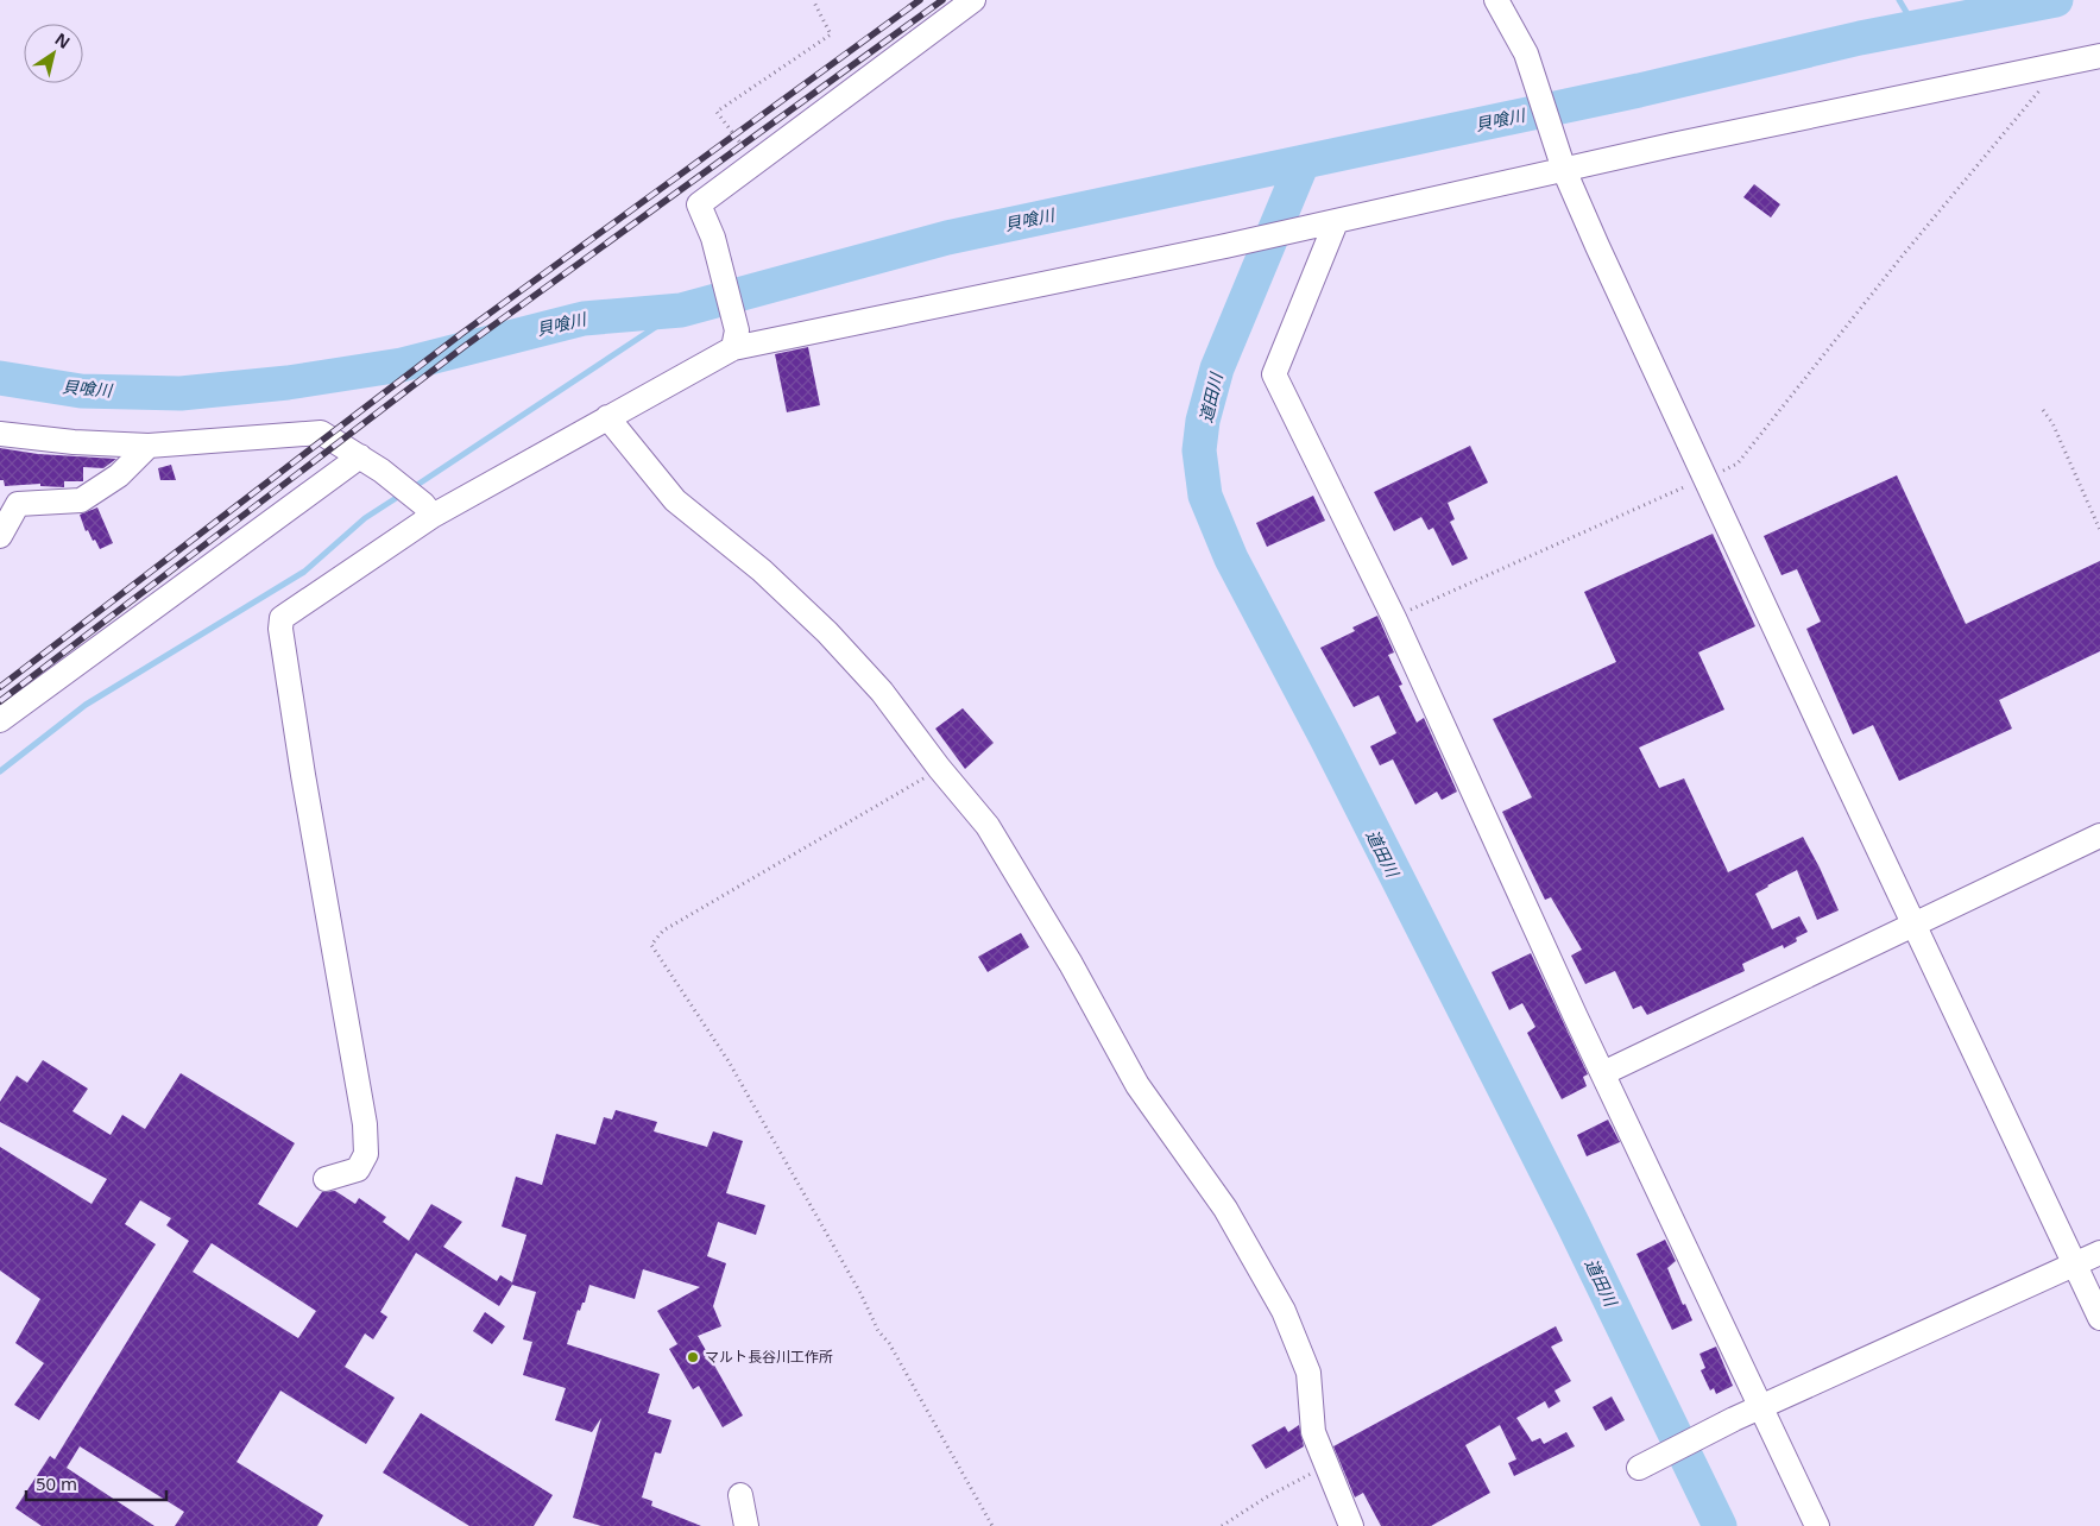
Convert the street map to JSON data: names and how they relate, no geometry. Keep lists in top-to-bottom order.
{
  "water": ["貝喰川", "道田川"],
  "places": ["マルト長谷川工作所"],
  "scale_bar": "50 m",
  "north": "top right"
}
